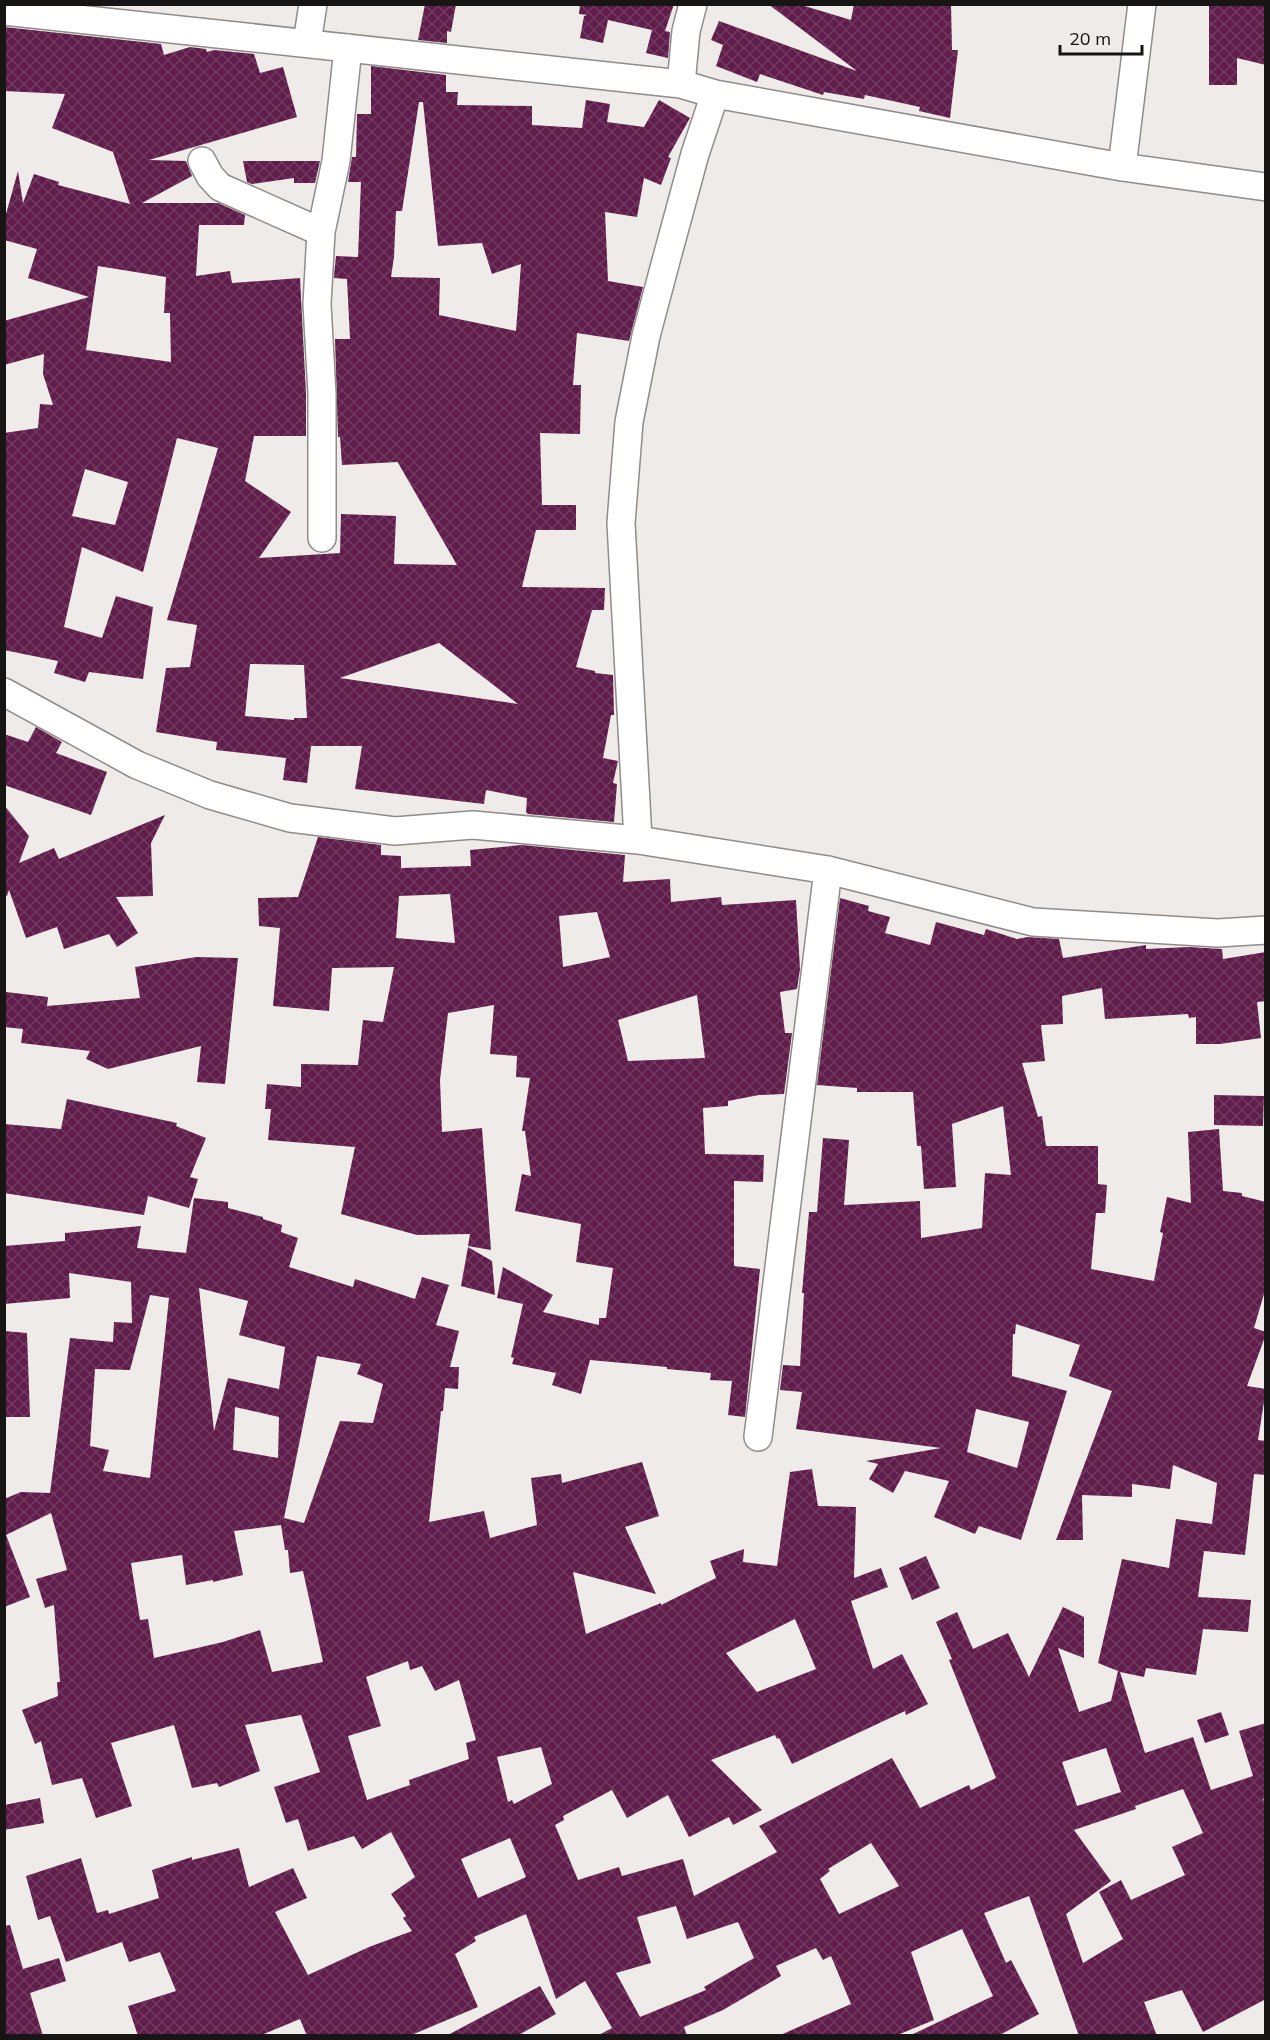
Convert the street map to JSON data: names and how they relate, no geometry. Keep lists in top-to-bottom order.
{
  "scale_bar": "20 m"
}
